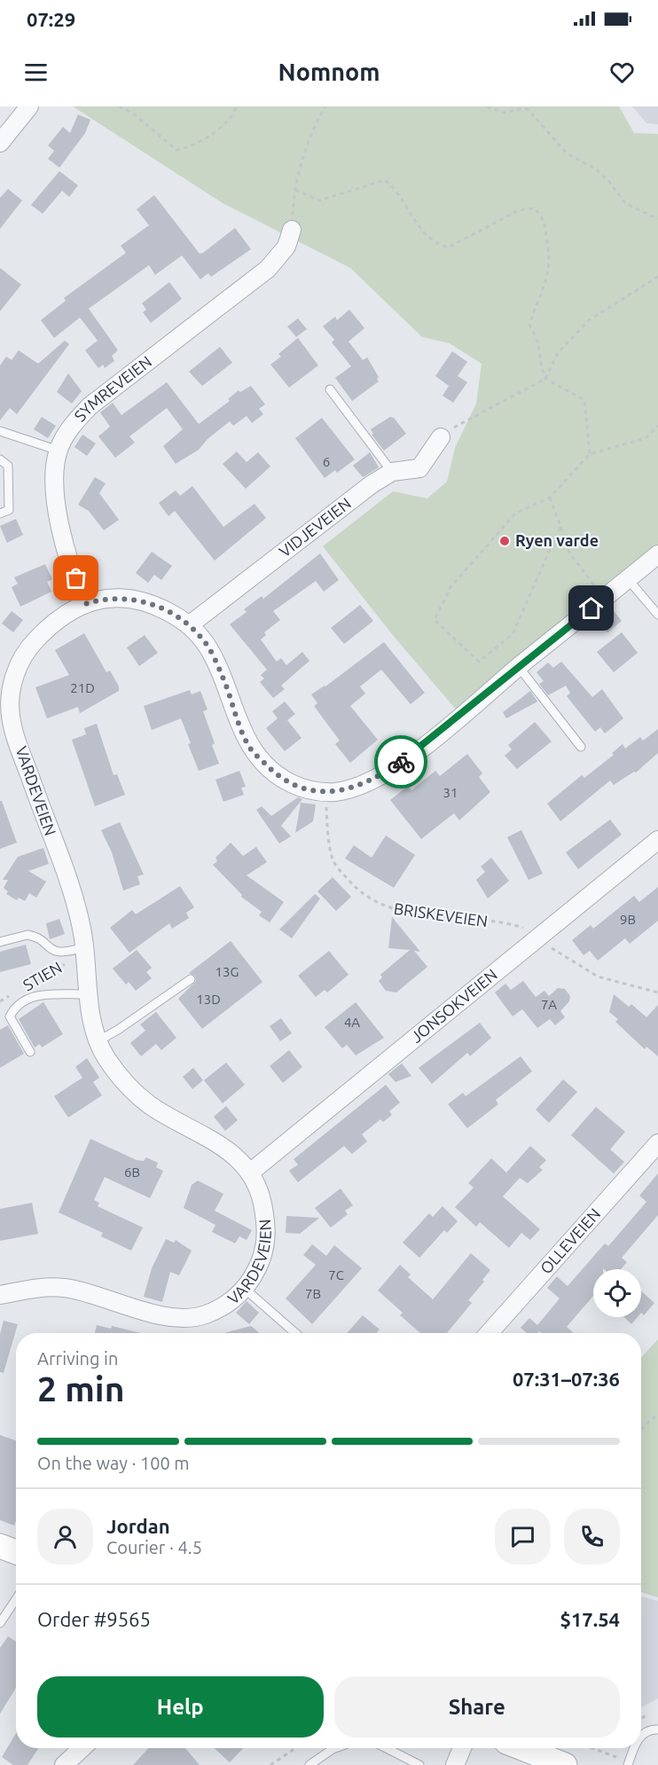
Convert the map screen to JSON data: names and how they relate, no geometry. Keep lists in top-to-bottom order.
{
  "streets": {
    "street": [
      "SYMREVEIEN",
      "VIDJEVEIEN",
      "VARDEVEIEN",
      "JONSOKVEIEN",
      "OLLEVEIEN"
    ],
    "path": ["BRISKEVEIEN", "STIEN"]
  },
  "crossings": [
    ["SYMREVEIEN", "VARDEVEIEN"],
    ["VIDJEVEIEN", "VARDEVEIEN"],
    ["VARDEVEIEN", "BRISKEVEIEN"],
    ["VARDEVEIEN", "STIEN"],
    ["VARDEVEIEN", "JONSOKVEIEN"],
    ["BRISKEVEIEN", "JONSOKVEIEN"]
  ],
  "places": ["Ryen varde"],
  "house_numbers": [
    "6",
    "21D",
    "31",
    "9B",
    "13G",
    "13D",
    "7A",
    "4A",
    "6B",
    "7C",
    "7B"
  ],
  "page": {
    "status": "07:29",
    "header": "Nomnom",
    "heading": ["2 min", "Arriving in", "07:31–07:36"],
    "panel": [
      "Jordan",
      "Courier · 4.5",
      "Order #9565",
      "$17.54"
    ],
    "bar": "On the way · 100 m",
    "buttons": ["Help", "Share"]
  }
}
